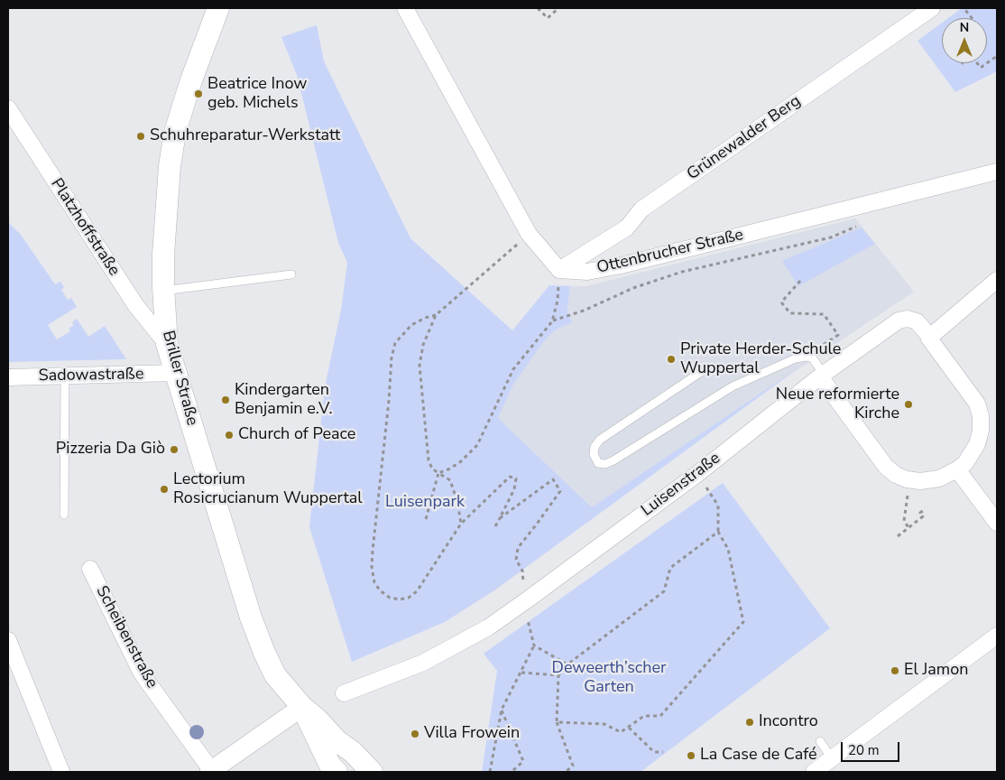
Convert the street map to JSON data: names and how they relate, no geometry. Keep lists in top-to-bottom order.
{
  "streets": {
    "main road": ["Briller Straße"],
    "street": [
      "Grünewalder Berg",
      "Platzhoffstraße",
      "Ottenbrucher Straße",
      "Sadowastraße",
      "Luisenstraße",
      "Scheibenstraße"
    ]
  },
  "crossings": [
    ["Grünewalder Berg", "Ottenbrucher Straße"],
    ["Platzhoffstraße", "Briller Straße"],
    ["Sadowastraße", "Briller Straße"]
  ],
  "parks": ["Luisenpark", "Deweerth’scher Garten"],
  "places": [
    "Beatrice Inow geb. Michels",
    "Schuhreparatur-Werkstatt",
    "Private Herder-Schule Wuppertal",
    "Kindergarten Benjamin e.V.",
    "Neue reformierte Kirche",
    "Church of Peace",
    "Pizzeria Da Giò",
    "Lectorium Rosicrucianum Wuppertal",
    "El Jamon",
    "Incontro",
    "Villa Frowein",
    "La Case de Café"
  ],
  "scale_bar": "20 m",
  "north": "top"
}
